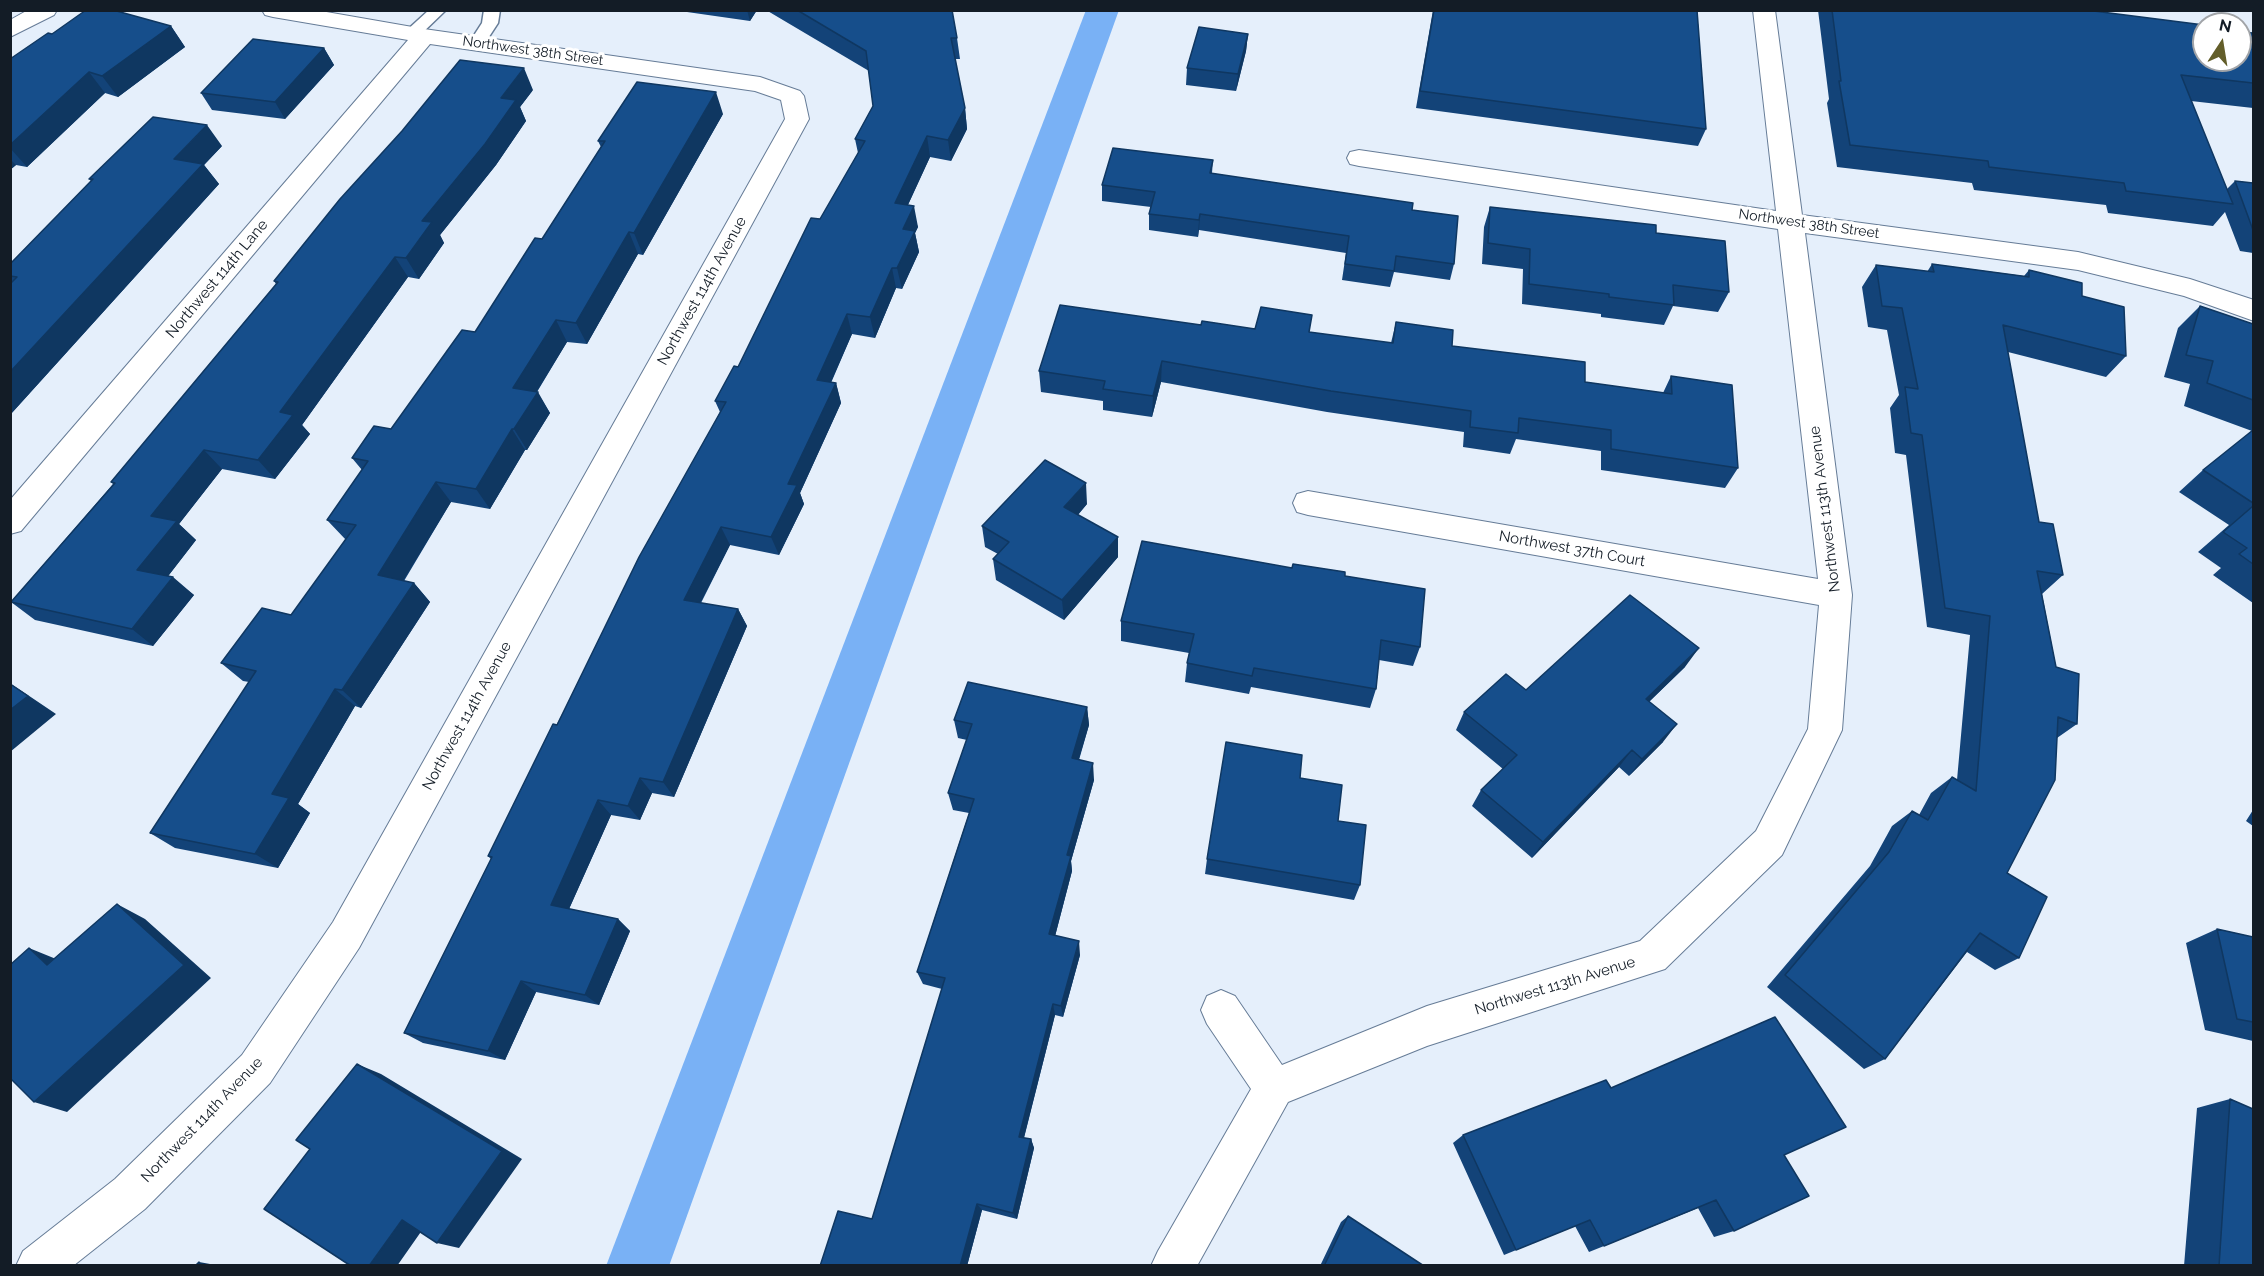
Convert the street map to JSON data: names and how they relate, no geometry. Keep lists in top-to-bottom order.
{
  "streets": {
    "street": [
      "Northwest 38th Street",
      "Northwest 114th Lane",
      "Northwest 114th Avenue",
      "Northwest 113th Avenue",
      "Northwest 37th Court"
    ]
  },
  "crossings": [
    ["Northwest 38th Street", "Northwest 114th Lane"],
    ["Northwest 38th Street", "Northwest 114th Avenue"],
    ["Northwest 38th Street", "Northwest 113th Avenue"],
    ["Northwest 113th Avenue", "Northwest 37th Court"]
  ],
  "north": "top"
}
